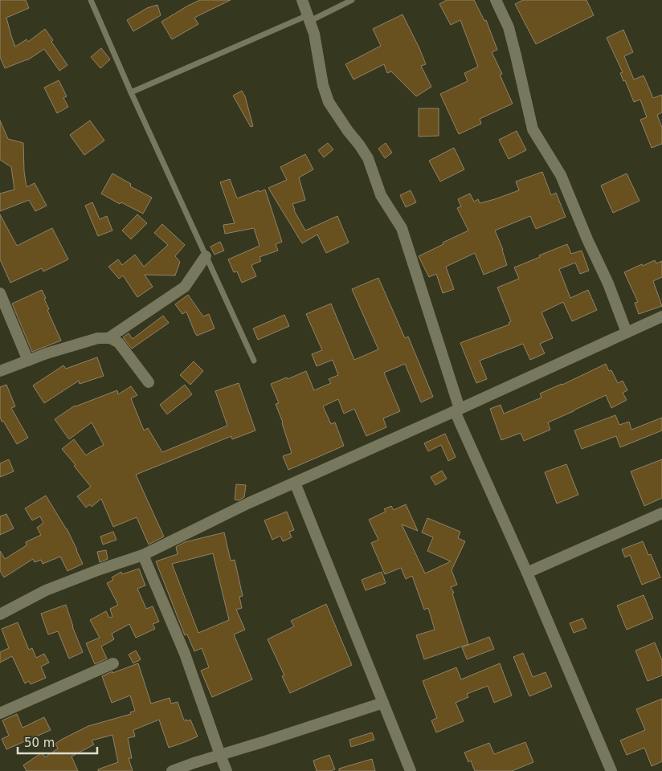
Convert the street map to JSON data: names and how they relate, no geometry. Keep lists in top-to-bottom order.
{
  "scale_bar": "50 m"
}
